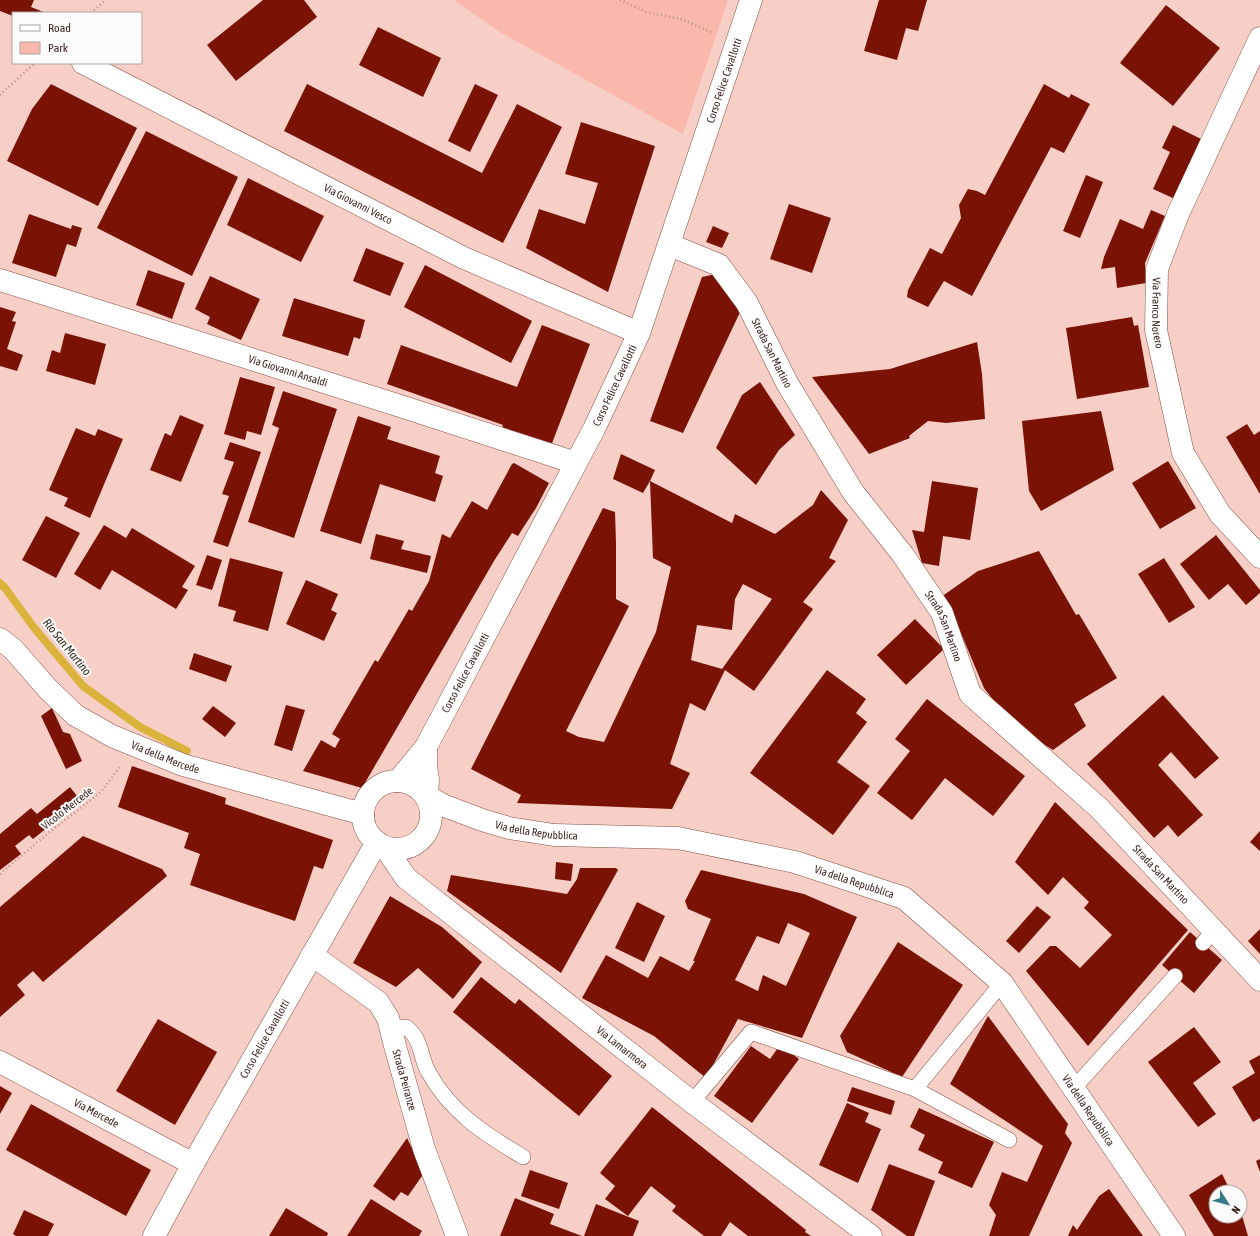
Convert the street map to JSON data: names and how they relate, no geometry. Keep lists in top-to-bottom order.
{
  "streets": {
    "street": [
      "Corso Felice Cavallotti",
      "Via Giovanni Vesco",
      "Via Franco Norero",
      "Strada San Martino",
      "Via Giovanni Ansaldi",
      "Via della Mercede",
      "Via della Repubblica",
      "Via Lamarmora",
      "Strada Peiranze",
      "Via Mercede"
    ],
    "path": ["Vicolo Mercede"]
  },
  "crossings": [
    ["Corso Felice Cavallotti", "Via Giovanni Vesco"],
    ["Corso Felice Cavallotti", "Strada San Martino"],
    ["Corso Felice Cavallotti", "Via Giovanni Ansaldi"],
    ["Corso Felice Cavallotti", "Via della Mercede"],
    ["Corso Felice Cavallotti", "Via della Repubblica"],
    ["Corso Felice Cavallotti", "Via Lamarmora"],
    ["Corso Felice Cavallotti", "Strada Peiranze"],
    ["Corso Felice Cavallotti", "Via Mercede"],
    ["Via della Mercede", "Vicolo Mercede"],
    ["Via della Mercede", "Via della Repubblica"],
    ["Via della Mercede", "Via Lamarmora"],
    ["Via della Repubblica", "Via Lamarmora"]
  ],
  "water": ["Rio San Martino"],
  "legend": ["Road", "Park"],
  "north": "bottom right"
}
